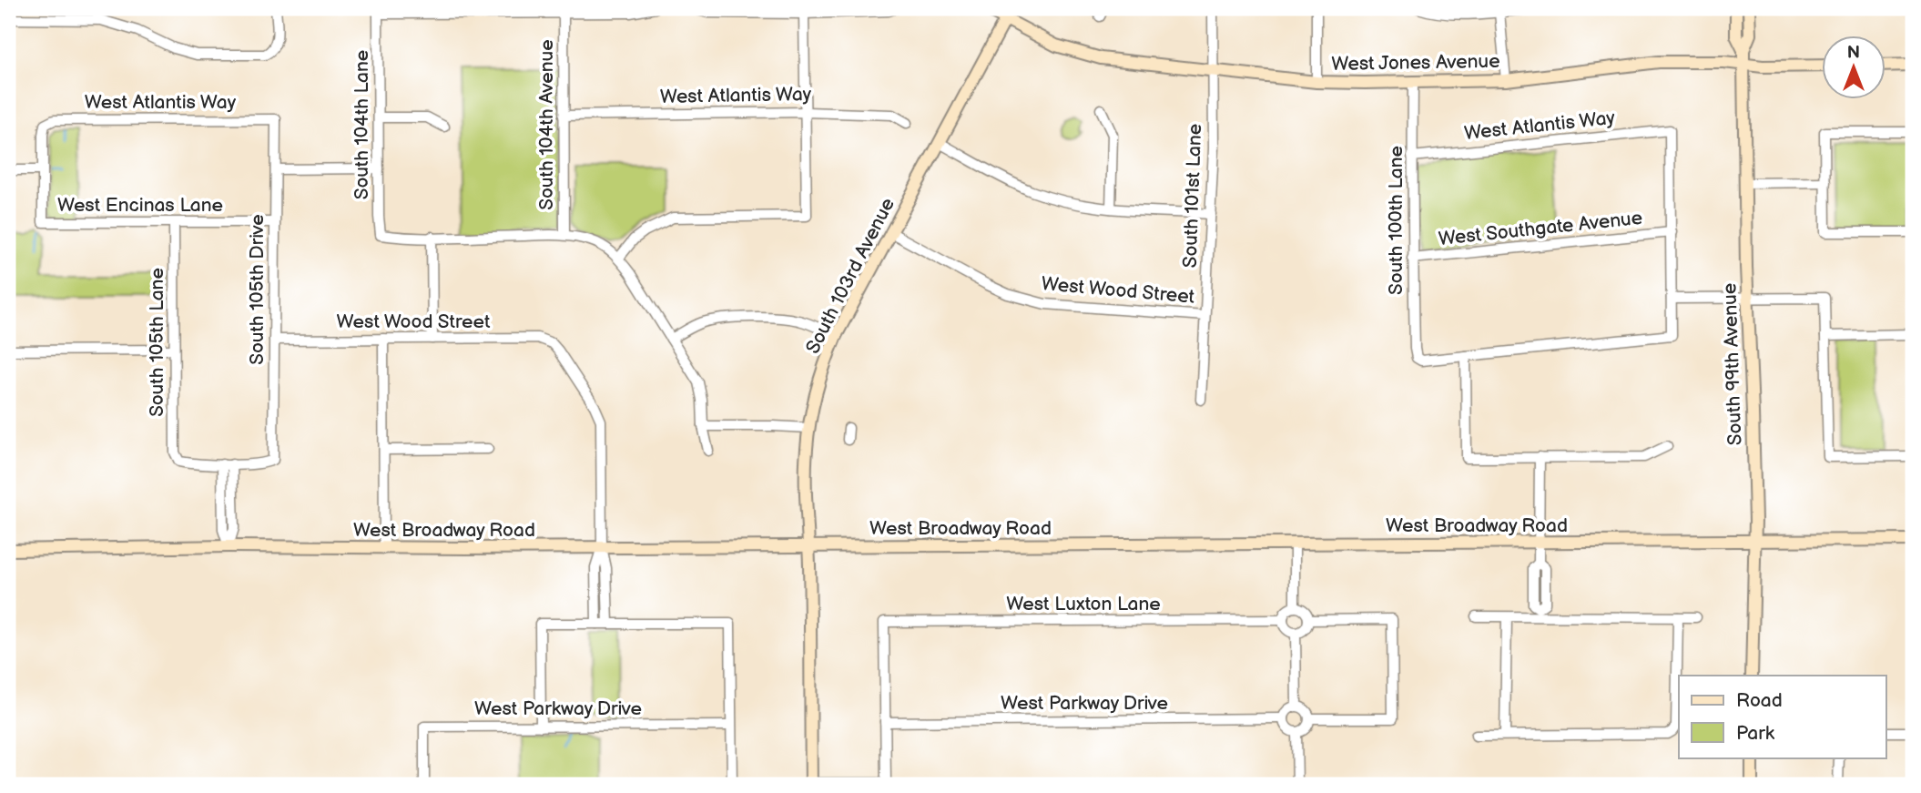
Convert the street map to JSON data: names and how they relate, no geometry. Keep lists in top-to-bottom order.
{
  "streets": {
    "main road": [
      "West Jones Avenue",
      "South 103rd Avenue",
      "South 99th Avenue",
      "West Broadway Road"
    ],
    "street": [
      "West Atlantis Way",
      "South 104th Lane",
      "South 104th Avenue",
      "South 101st Lane",
      "West Encinas Lane",
      "South 100th Lane",
      "West Southgate Avenue",
      "South 105th Drive",
      "West Wood Street",
      "South 105th Lane",
      "West Luxton Lane",
      "West Parkway Drive"
    ]
  },
  "crossings": [
    ["West Jones Avenue", "South 101st Lane"],
    ["West Jones Avenue", "South 100th Lane"],
    ["West Jones Avenue", "South 103rd Avenue"],
    ["West Jones Avenue", "South 99th Avenue"],
    ["West Atlantis Way", "South 104th Avenue"],
    ["West Atlantis Way", "West Encinas Lane"],
    ["West Atlantis Way", "South 100th Lane"],
    ["West Atlantis Way", "West Southgate Avenue"],
    ["West Atlantis Way", "South 105th Drive"],
    ["South 101st Lane", "West Wood Street"],
    ["West Encinas Lane", "South 105th Drive"],
    ["West Encinas Lane", "South 105th Lane"],
    ["South 100th Lane", "West Southgate Avenue"],
    ["South 103rd Avenue", "West Wood Street"],
    ["South 103rd Avenue", "West Broadway Road"],
    ["South 105th Drive", "West Wood Street"],
    ["West Wood Street", "West Broadway Road"],
    ["South 99th Avenue", "West Broadway Road"],
    ["West Luxton Lane", "West Parkway Drive"]
  ],
  "legend": ["Road", "Park"],
  "north": "top"
}
